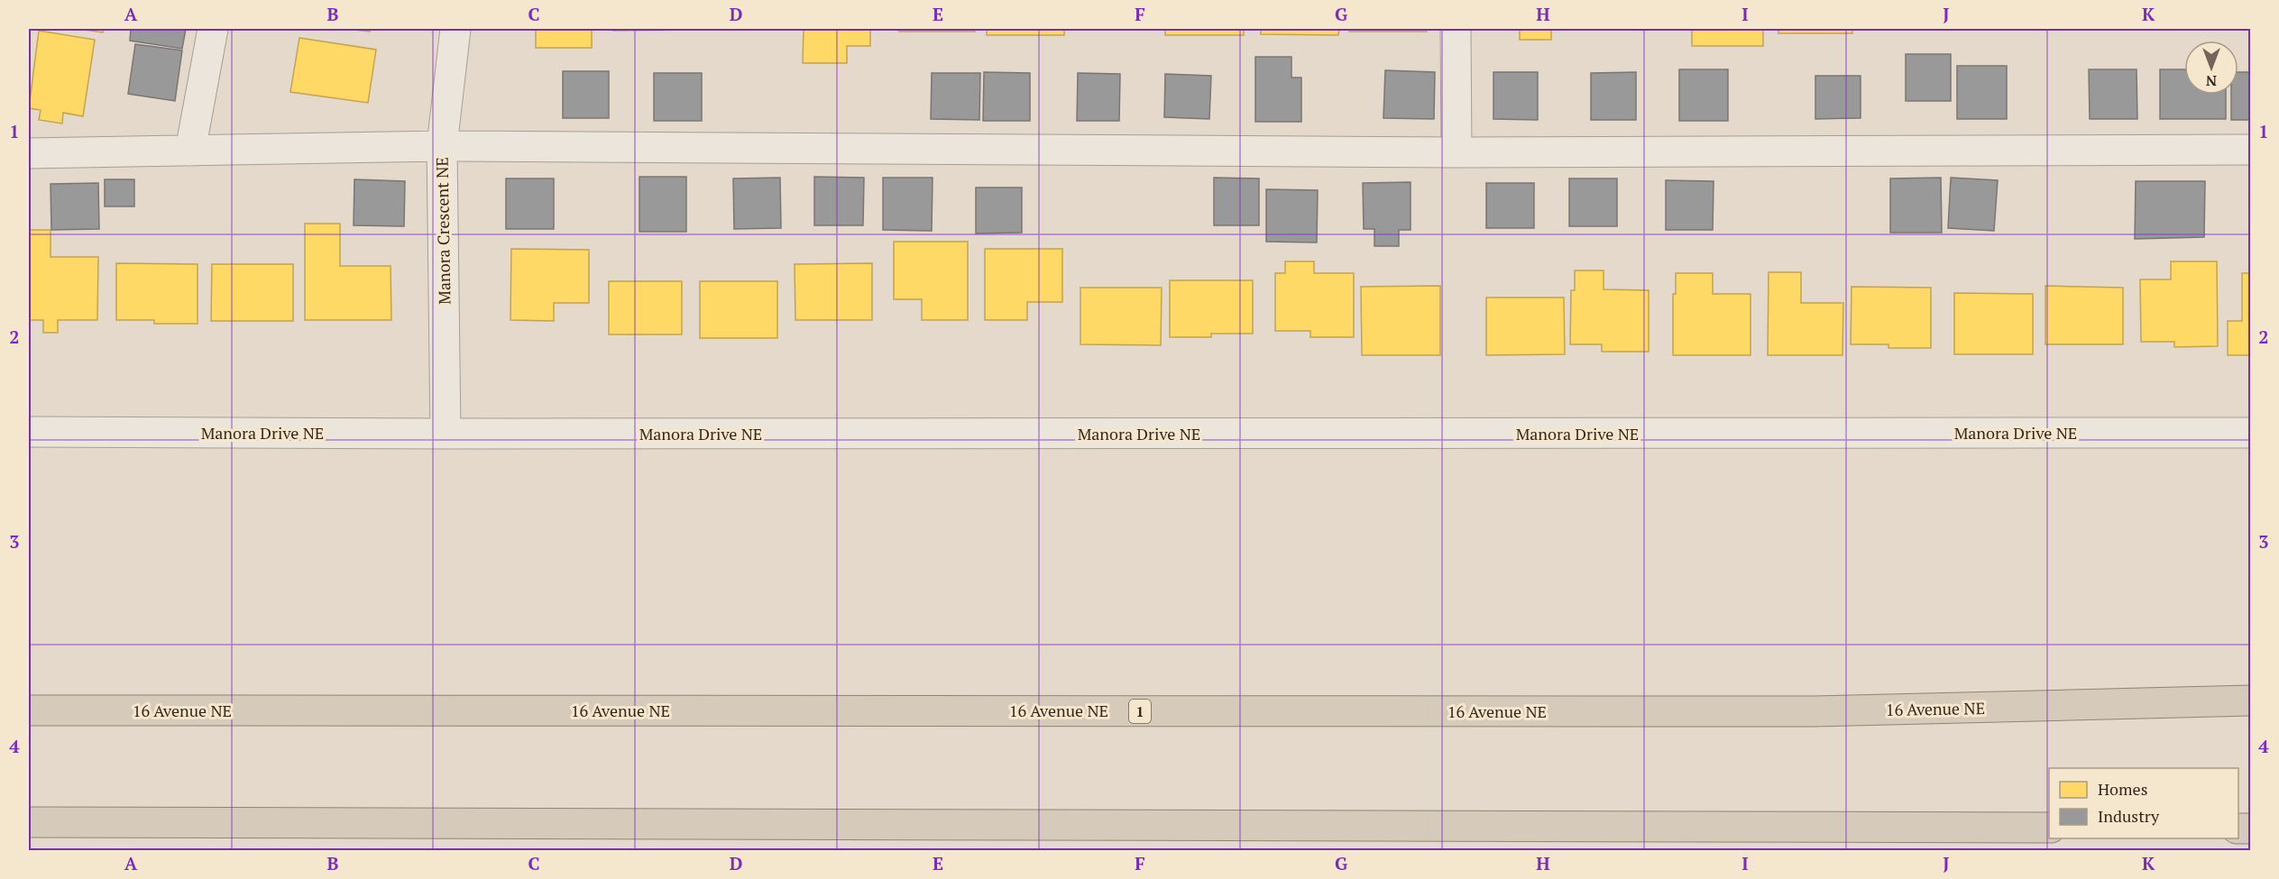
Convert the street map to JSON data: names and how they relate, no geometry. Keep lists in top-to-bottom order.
{
  "streets": {
    "highway": ["16 Avenue NE", "1"],
    "street": ["Manora Crescent NE", "Manora Drive NE"]
  },
  "crossings": [
    ["Manora Crescent NE", "Manora Drive NE"]
  ],
  "legend": ["Homes", "Industry"],
  "north": "bottom",
  "grid": {
    "columns": [
      "A",
      "B",
      "C",
      "D",
      "E",
      "F",
      "G",
      "H",
      "I",
      "J",
      "K"
    ],
    "rows": [
      "1",
      "2",
      "3",
      "4"
    ]
  }
}
